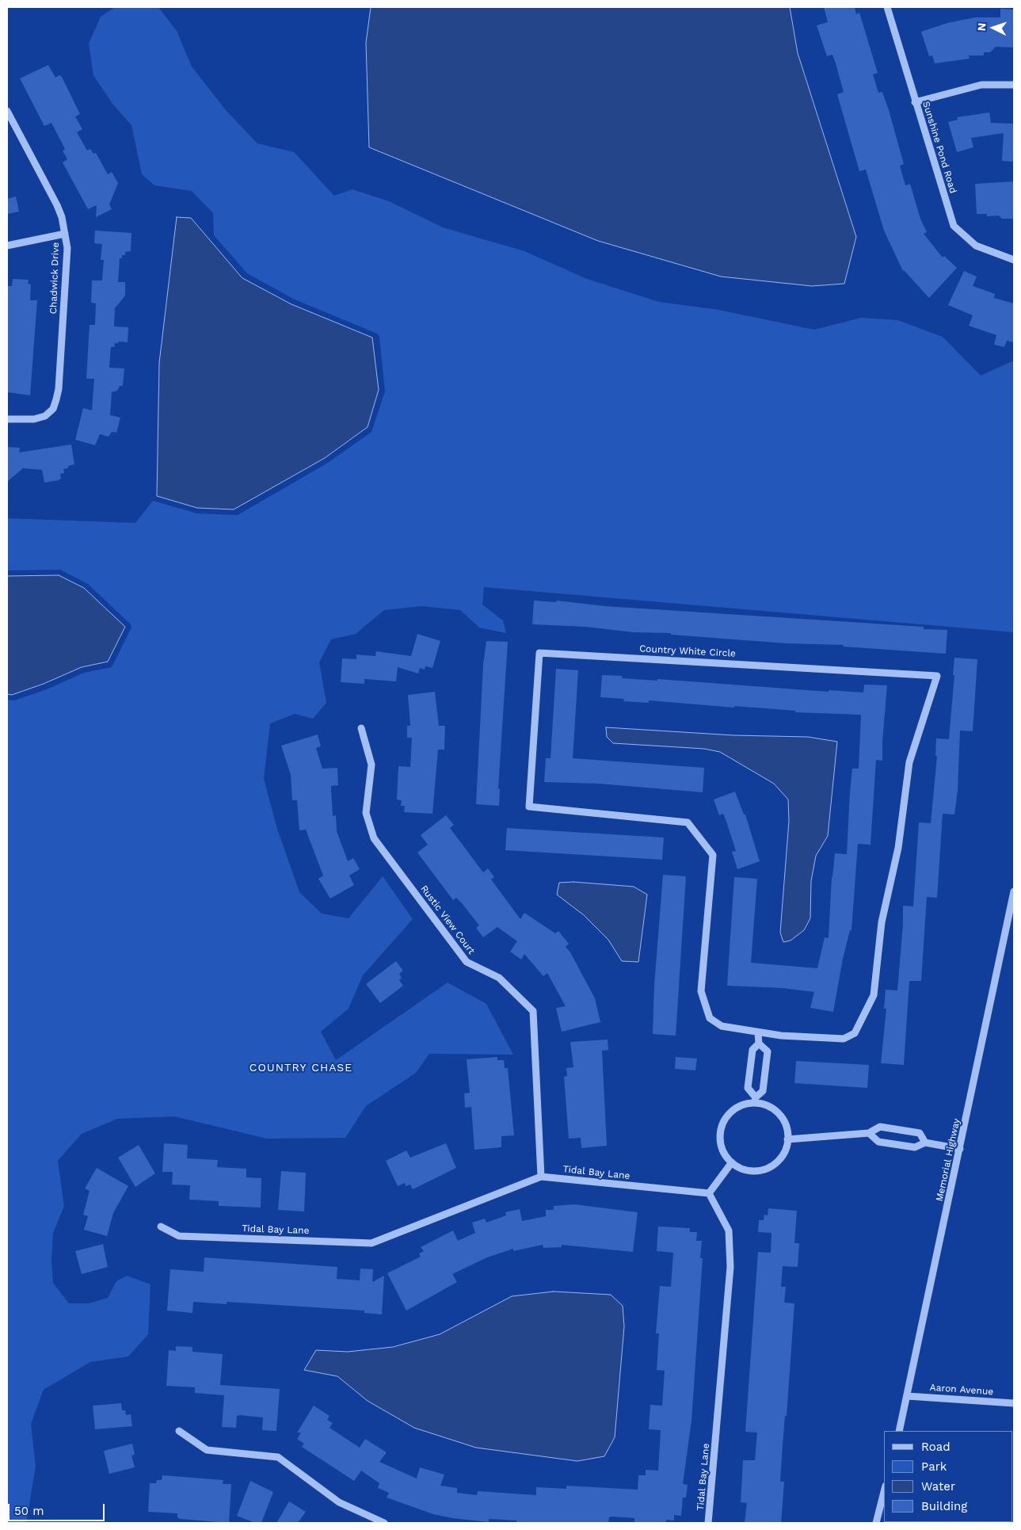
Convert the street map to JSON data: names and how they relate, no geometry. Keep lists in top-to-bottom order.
{
  "streets": {
    "street": [
      "Sunshine Pond Road",
      "Chadwick Drive",
      "Country White Circle",
      "Rustic View Court",
      "Memorial Highway",
      "Tidal Bay Lane",
      "Aaron Avenue"
    ]
  },
  "crossings": [
    ["Rustic View Court", "Tidal Bay Lane"],
    ["Memorial Highway", "Aaron Avenue"]
  ],
  "districts": ["COUNTRY CHASE"],
  "legend": [
    "Road",
    "Park",
    "Water",
    "Building"
  ],
  "scale_bar": "50 m",
  "north": "left"
}
